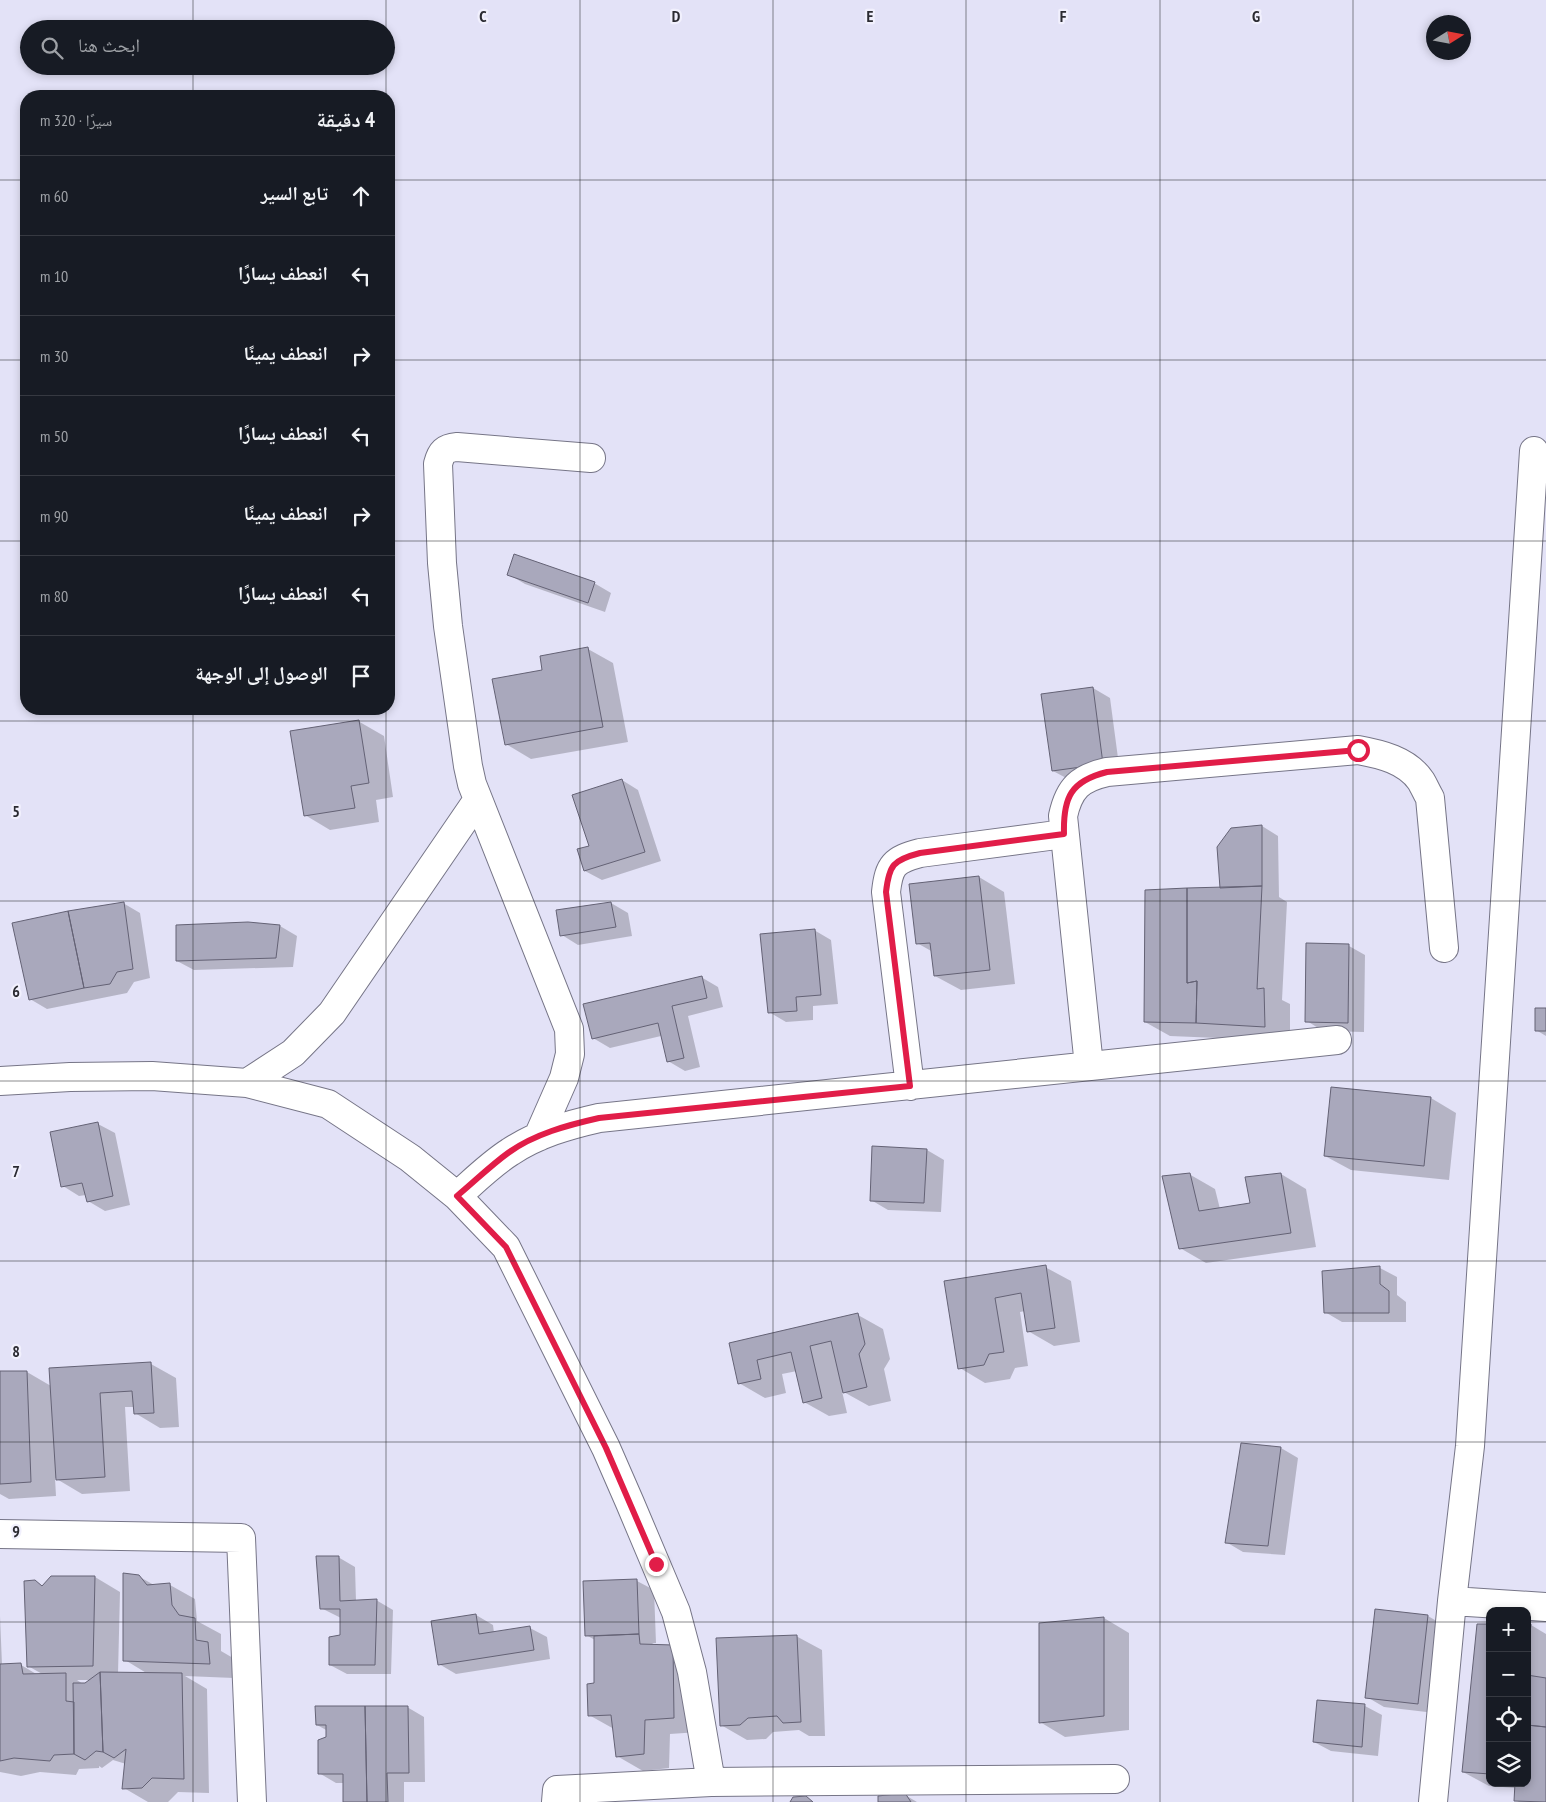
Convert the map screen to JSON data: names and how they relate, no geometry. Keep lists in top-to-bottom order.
{
  "north": "right",
  "page": {
    "search": "ابحث هنا",
    "heading": ["4 دقيقة", "سيرًا · 320 m"],
    "list": [
      ["تابع السير", "60 m"],
      ["انعطف يسارًا", "10 m"],
      ["انعطف يمينًا", "30 m"],
      ["انعطف يسارًا", "50 m"],
      ["انعطف يمينًا", "90 m"],
      ["انعطف يسارًا", "80 m"],
      "الوصول إلى الوجهة"
    ],
    "map_buttons": ["+", "−"]
  },
  "grid": {
    "columns": [
      "C",
      "D",
      "E",
      "F",
      "G"
    ],
    "rows": [
      "5",
      "6",
      "7",
      "8",
      "9"
    ]
  }
}
